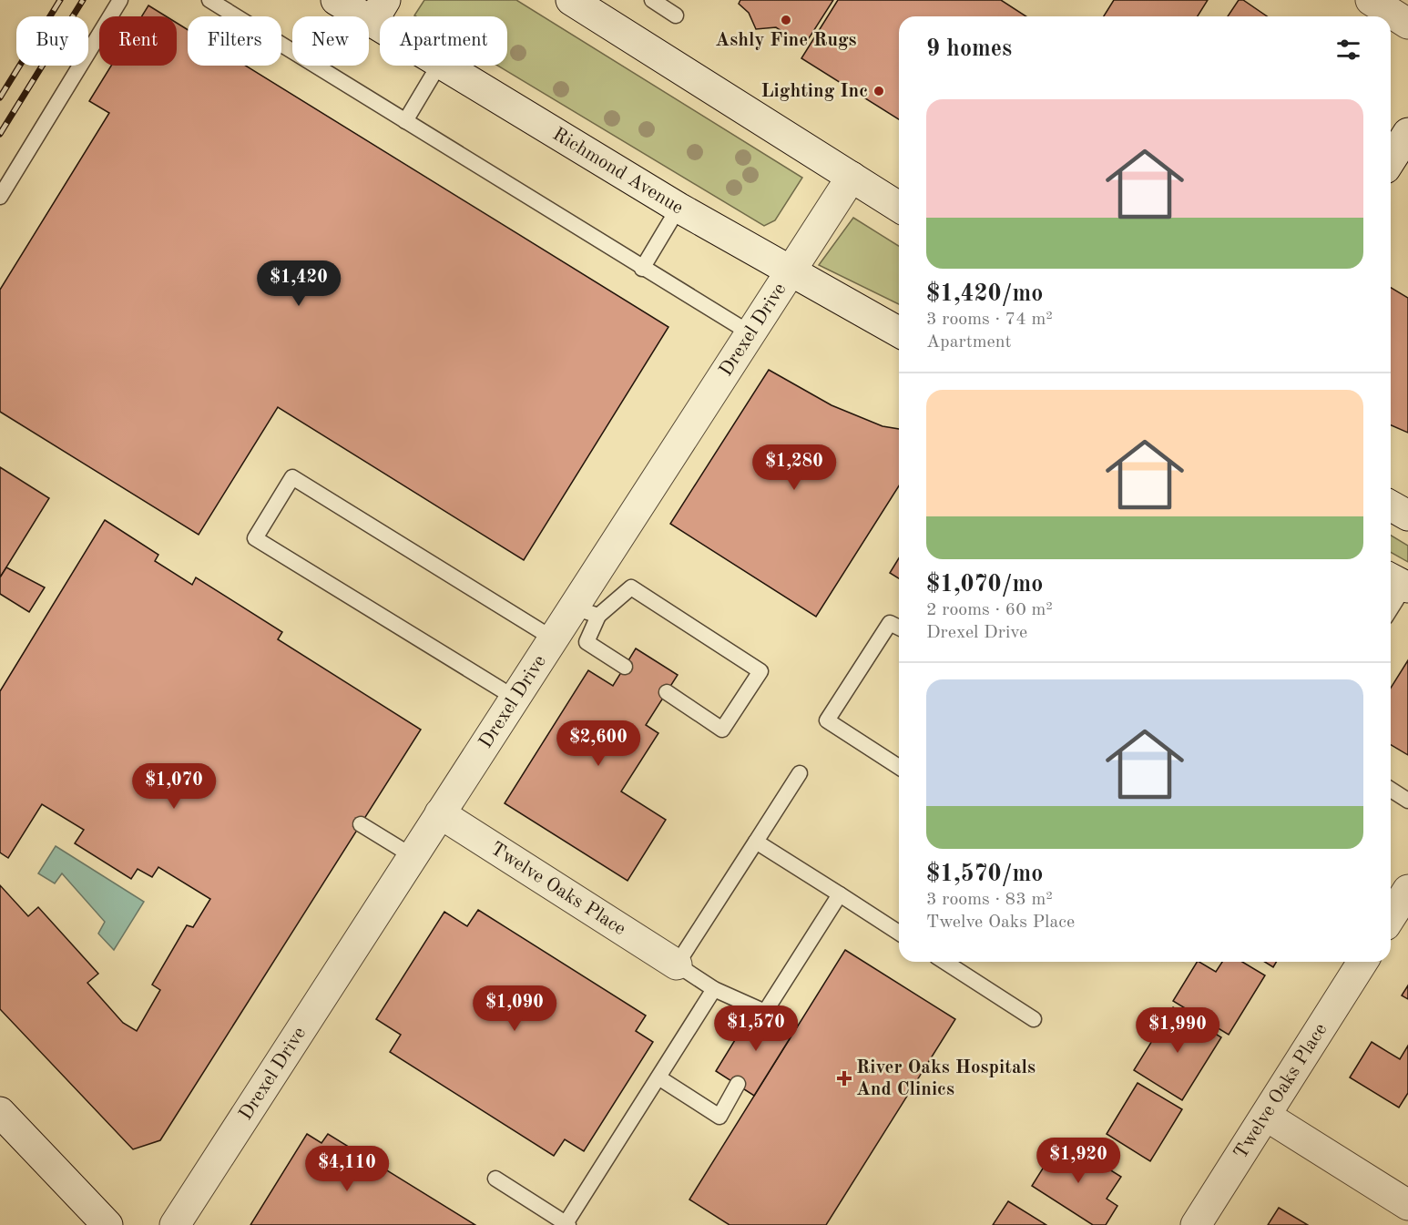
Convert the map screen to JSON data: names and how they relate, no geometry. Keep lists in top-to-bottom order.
{
  "streets": {
    "street": ["Richmond Avenue", "Drexel Drive", "Twelve Oaks Place"]
  },
  "crossings": [
    ["Richmond Avenue", "Drexel Drive"],
    ["Drexel Drive", "Twelve Oaks Place"]
  ],
  "places": {
    "other": ["Ashly Fine Rugs", "Lighting Inc"],
    "health": ["River Oaks Hospitals And Clinics"]
  },
  "page": {
    "chip": [
      "Buy",
      "Rent",
      "Filters",
      "New",
      "Apartment"
    ],
    "heading": "9 homes",
    "list": [
      {
        "name": "$1,420/mo",
        "note": "3 rooms · 74 m² · Apartment"
      },
      {
        "name": "$1,070/mo",
        "note": "2 rooms · 60 m² · Drexel Drive"
      },
      {
        "name": "$1,570/mo",
        "note": "3 rooms · 83 m² · Twelve Oaks Place"
      }
    ],
    "price": [
      "$1,420",
      "$1,280",
      "$2,600",
      "$1,070",
      "$1,090",
      "$1,570",
      "$1,990",
      "$1,920",
      "$4,110"
    ]
  }
}
